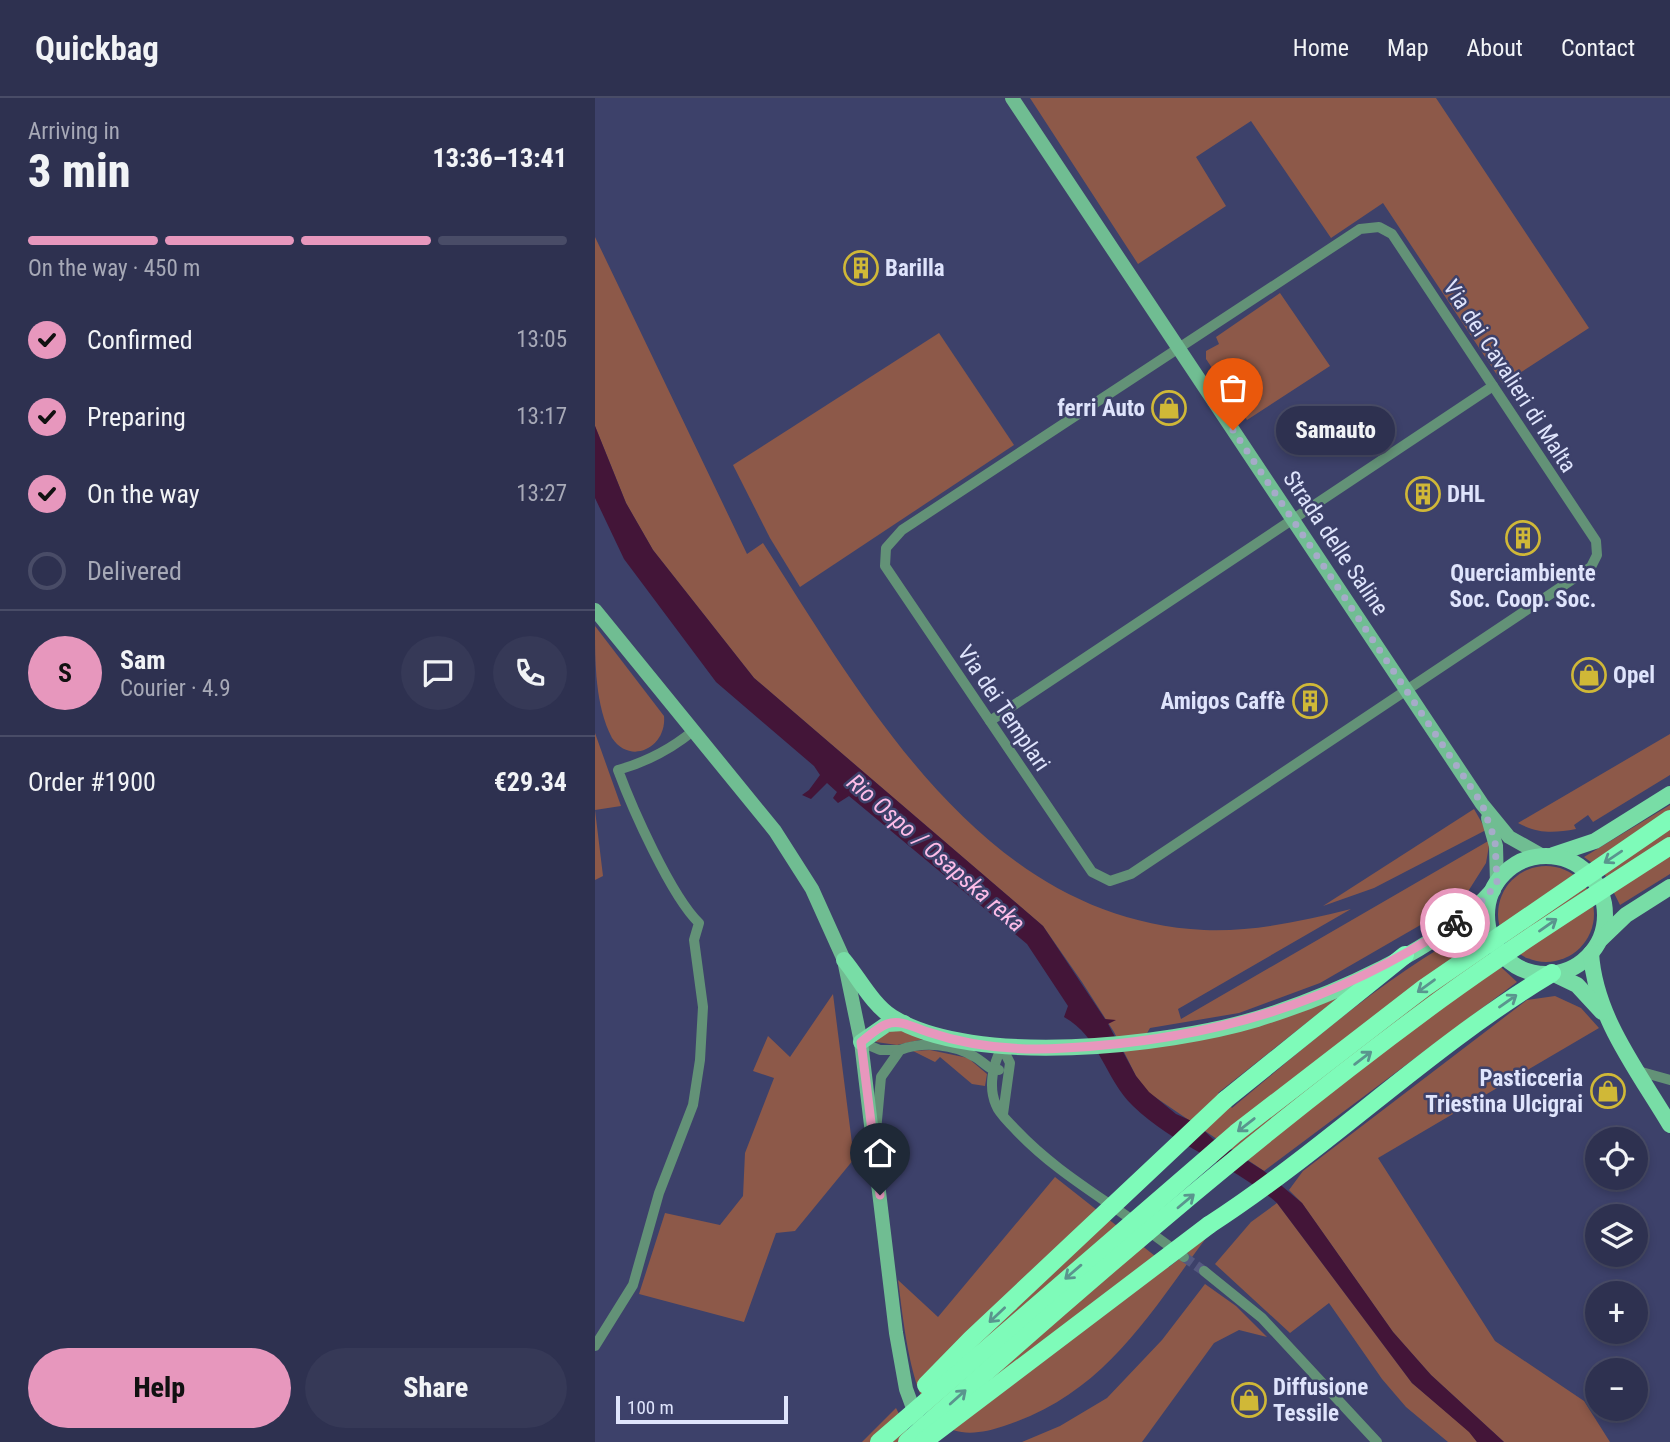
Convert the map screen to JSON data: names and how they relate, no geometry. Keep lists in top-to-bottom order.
{
  "streets": {
    "street": ["Via dei Cavalieri di Malta", "Strada delle Saline", "Via dei Templari"]
  },
  "crossings": [
    ["Via dei Cavalieri di Malta", "Strada delle Saline"],
    ["Via dei Cavalieri di Malta", "Via dei Templari"],
    ["Strada delle Saline", "Via dei Templari"]
  ],
  "water": ["Rio Ospo / Osapska reka"],
  "places": {
    "building": [
      "Barilla",
      "DHL",
      "Querciambiente Soc. Coop. Soc.",
      "Amigos Caffè"
    ],
    "shop": [
      "ferri Auto",
      "Opel",
      "Pasticceria Triestina Ulcigrai",
      "Diffusione Tessile"
    ],
    "other": ["Samauto"]
  },
  "scale_bar": "100 m",
  "page": {
    "header": "Quickbag",
    "nav": [
      "Home",
      "Map",
      "About",
      "Contact"
    ],
    "heading": ["3 min", "Arriving in", "13:36–13:41"],
    "panel": [
      "Sam",
      "Courier · 4.9",
      "Order #1900",
      "€29.34"
    ],
    "bar": "On the way · 450 m",
    "list": [
      ["Confirmed", "13:05"],
      ["Preparing", "13:17"],
      ["On the way", "13:27"],
      "Delivered"
    ],
    "bubble": "Samauto",
    "round": "S",
    "map_buttons": ["+", "−"],
    "buttons": ["Help", "Share"],
    "scale": "100 m"
  }
}
